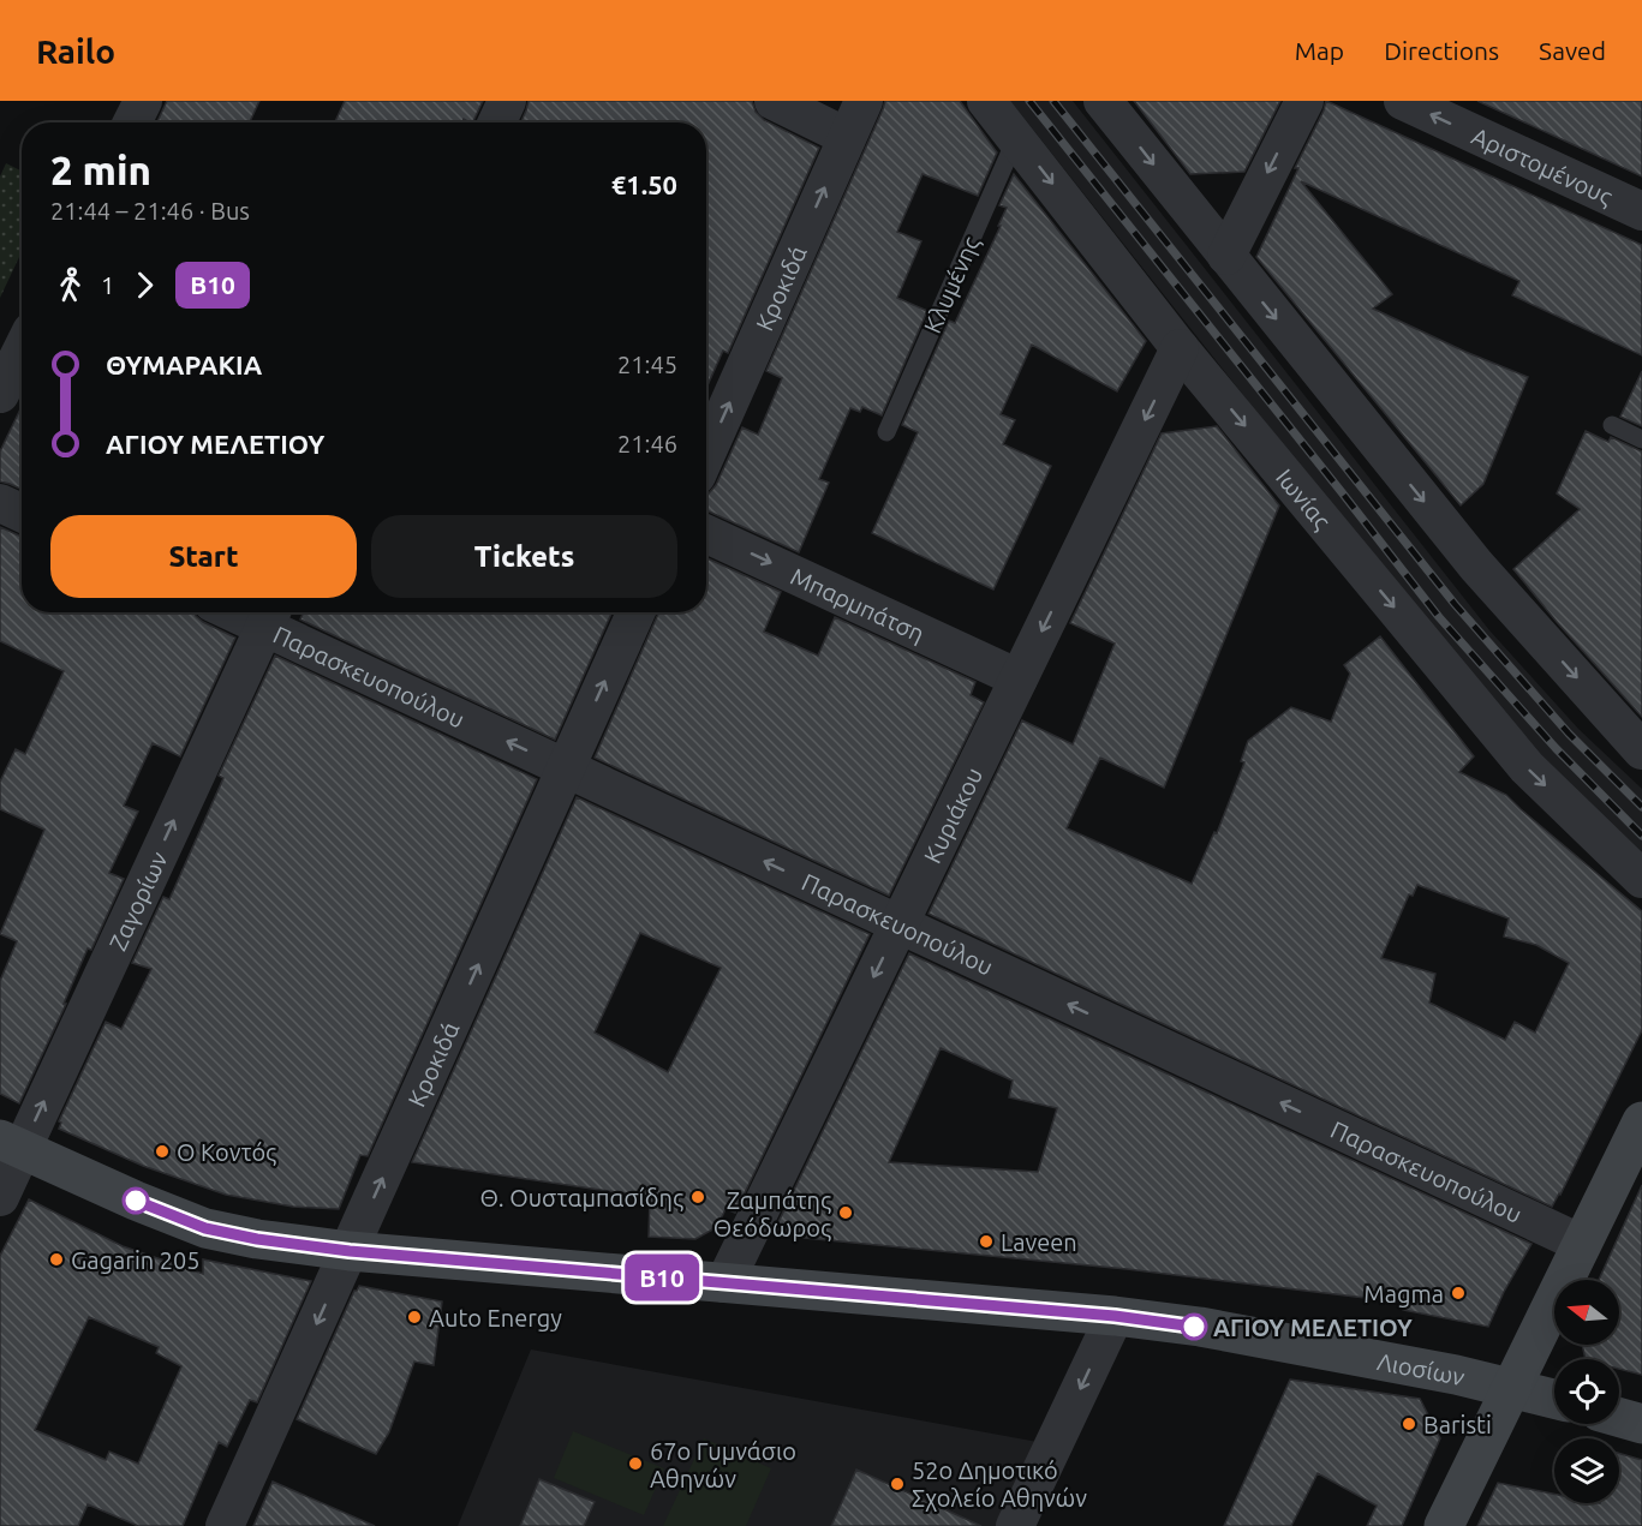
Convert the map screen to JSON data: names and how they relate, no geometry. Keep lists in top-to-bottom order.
{
  "streets": {
    "main road": ["Λιοσίων"],
    "street": [
      "Αριστομένους",
      "Κροκιδά",
      "Ιωνίας",
      "Μπαρμπάτση",
      "Παρασκευοπούλου",
      "Κυριάκου",
      "Ζαγορίων"
    ],
    "lane": ["Κλυμένης"]
  },
  "crossings": [
    ["Κλυμένης", "Ιωνίας"],
    ["Κροκιδά", "Παρασκευοπούλου"],
    ["Κροκιδά", "Λιοσίων"],
    ["Ιωνίας", "Κυριάκου"],
    ["Μπαρμπάτση", "Κυριάκου"],
    ["Παρασκευοπούλου", "Κυριάκου"],
    ["Παρασκευοπούλου", "Ζαγορίων"],
    ["Κυριάκου", "Λιοσίων"],
    ["Ζαγορίων", "Λιοσίων"]
  ],
  "one_way": [
    "Μπαρμπάτση",
    "Παρασκευοπούλου",
    "Κυριάκου",
    "Ζαγορίων"
  ],
  "places": [
    "Ο Κοντός",
    "Θ. Ουσταμπασίδης",
    "Ζαμπάτης Θεόδωρος",
    "Laveen",
    "Gagarin 205",
    "Magma",
    "Auto Energy",
    "ΑΓΙΟΥ ΜΕΛΕΤΙΟΥ",
    "Baristi",
    "67ο Γυμνάσιο Αθηνών",
    "52ο Δημοτικό Σχολείο Αθηνών"
  ],
  "lines": ["bus line Β10"],
  "north": "left",
  "page": {
    "header": "Railo",
    "nav": ["Map", "Directions", "Saved"],
    "on_map": "Β10",
    "heading": ["2 min", "21:44 – 21:46 · Bus", "€1.50"],
    "legs": ["1", "Β10"],
    "list": [
      {
        "name": "ΘΥΜΑΡΑΚΙΑ",
        "value": "21:45"
      },
      {
        "name": "ΑΓΙΟΥ ΜΕΛΕΤΙΟΥ",
        "value": "21:46"
      }
    ],
    "buttons": ["Start", "Tickets"]
  }
}
